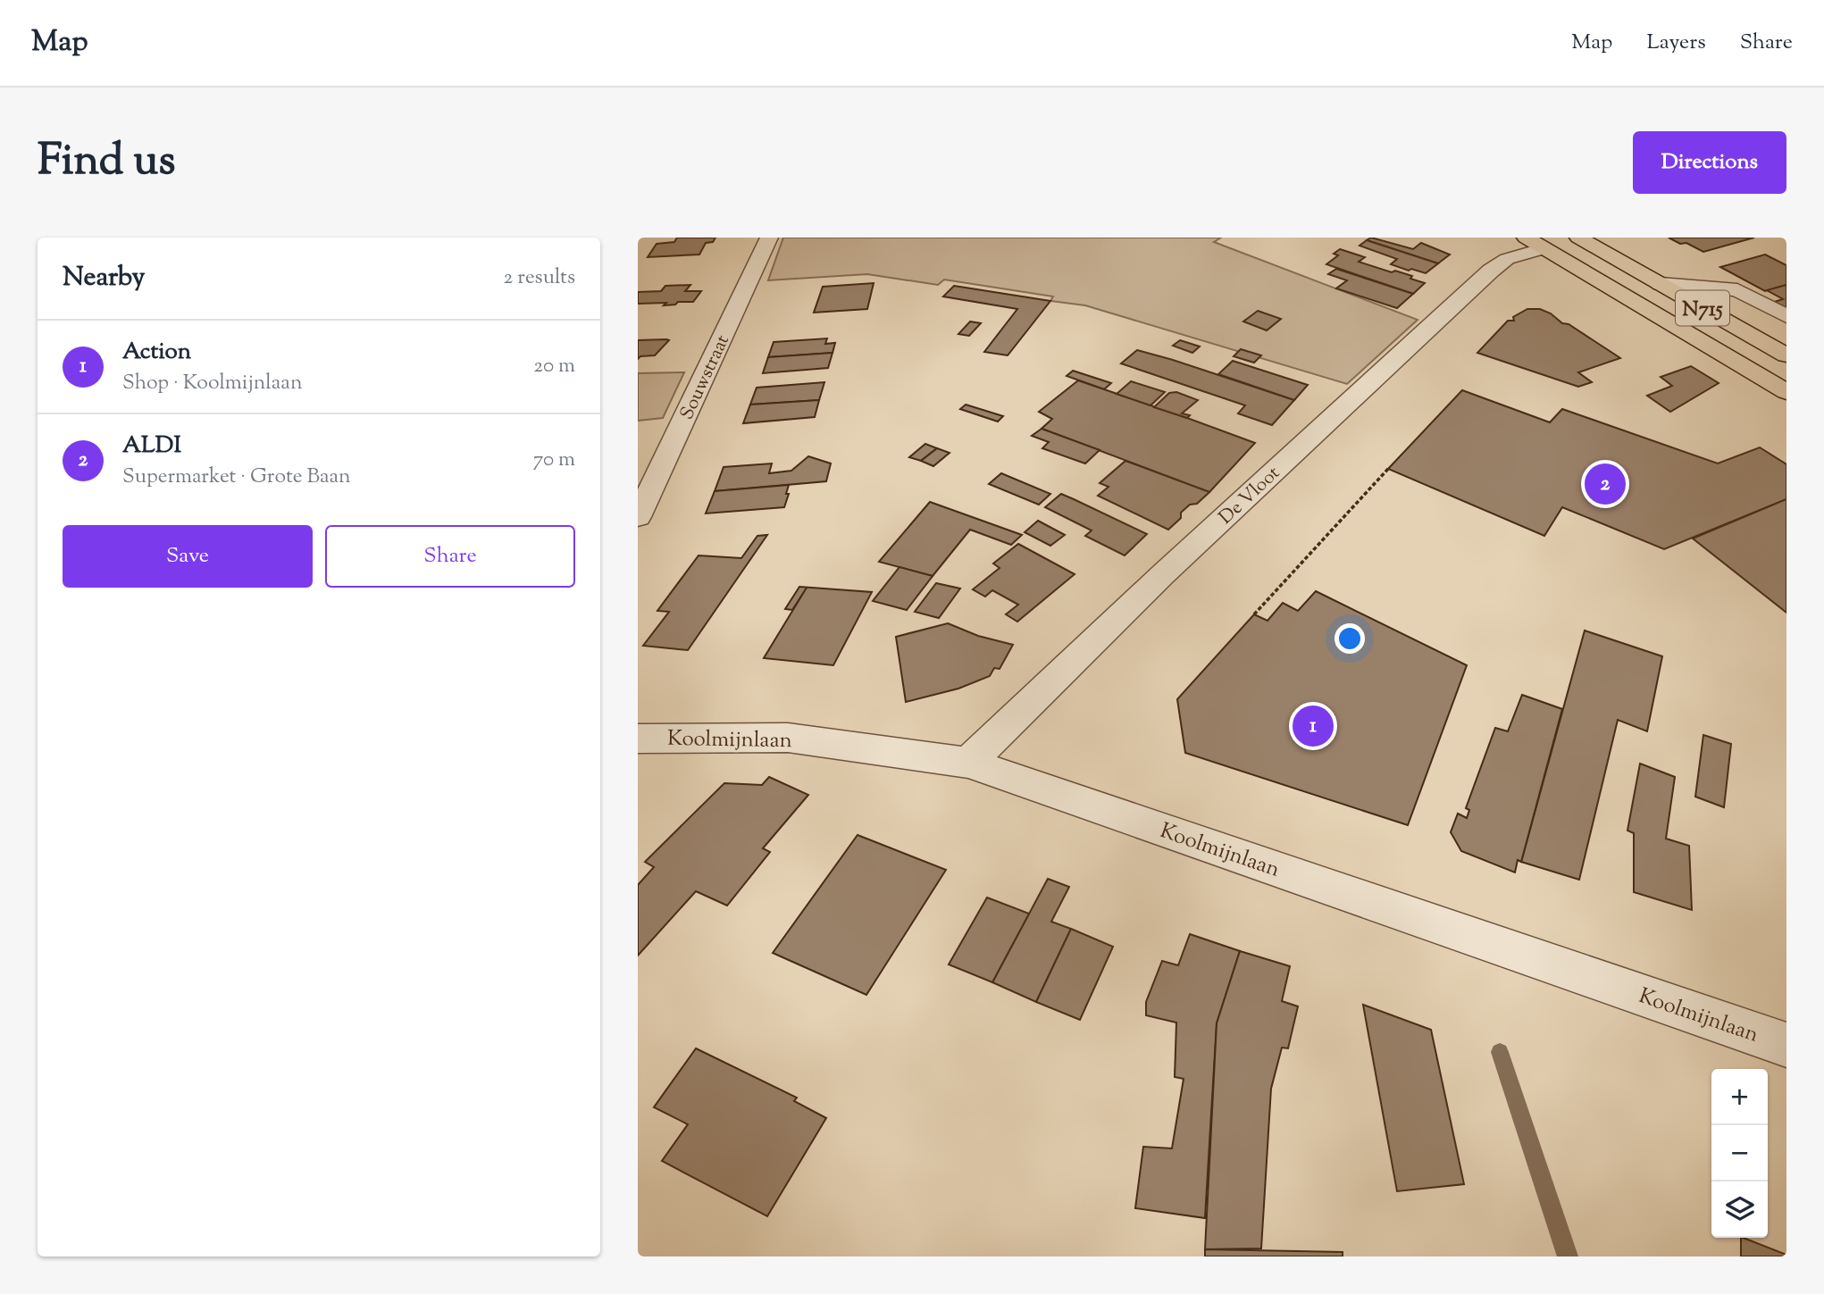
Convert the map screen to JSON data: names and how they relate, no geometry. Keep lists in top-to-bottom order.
{
  "streets": {
    "main road": ["N715"],
    "street": ["Souwstraat", "De Vloot", "Koolmijnlaan"]
  },
  "crossings": [
    ["N715", "De Vloot"],
    ["De Vloot", "Koolmijnlaan"]
  ],
  "page": {
    "header": "Map",
    "nav": ["Map", "Layers", "Share"],
    "title": "Find us",
    "buttons": [
      "Directions",
      ["Save", "Share"]
    ],
    "heading": ["Nearby", "2 results"],
    "list": [
      {
        "mark": "1",
        "name": "Action",
        "note": "Shop · Koolmijnlaan",
        "value": "20 m"
      },
      {
        "mark": "2",
        "name": "ALDI",
        "note": "Supermarket · Grote Baan",
        "value": "70 m"
      }
    ],
    "pins": ["2", "1"],
    "map_buttons": ["+", "−"]
  }
}
